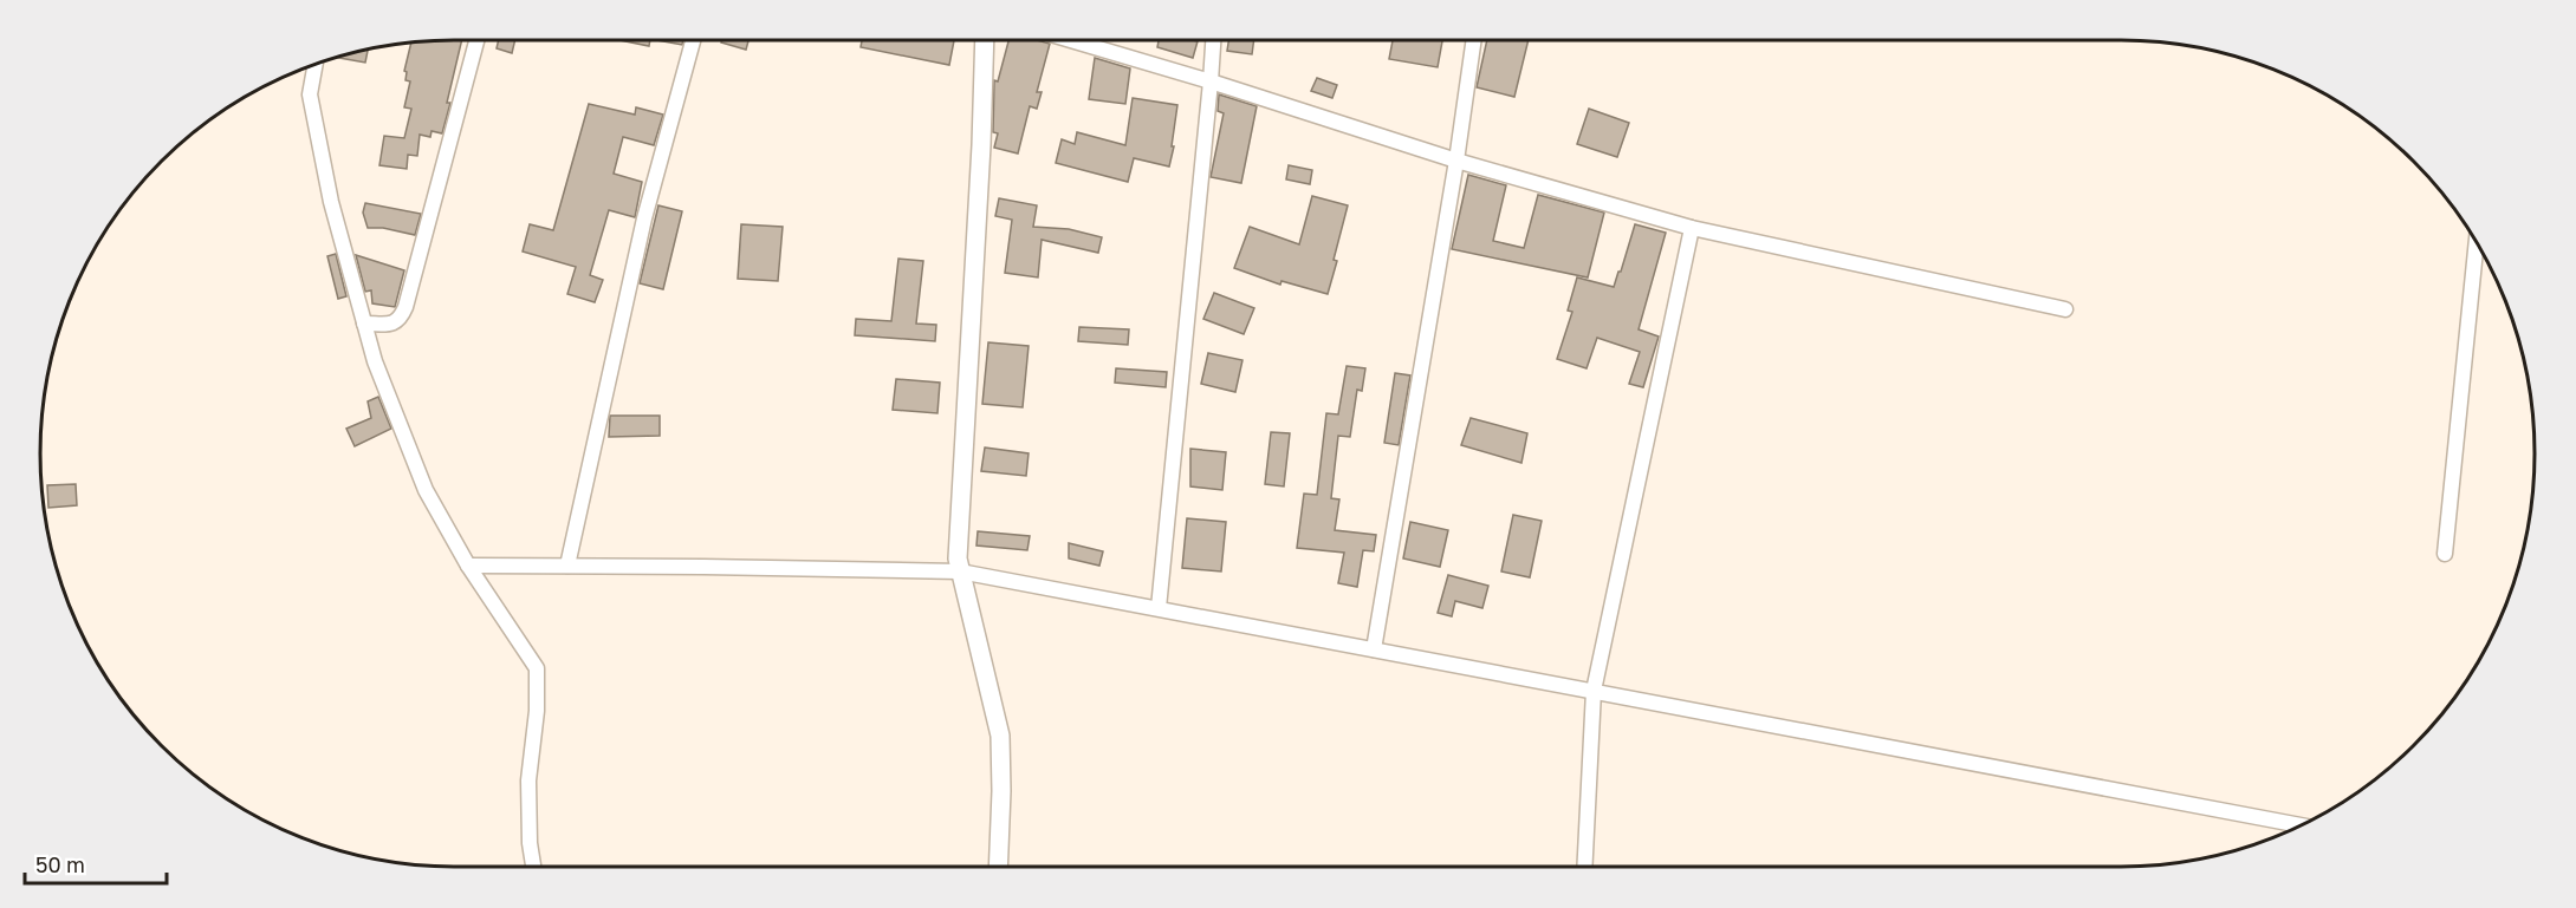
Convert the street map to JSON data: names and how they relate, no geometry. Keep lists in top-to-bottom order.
{
  "scale_bar": "50 m"
}
